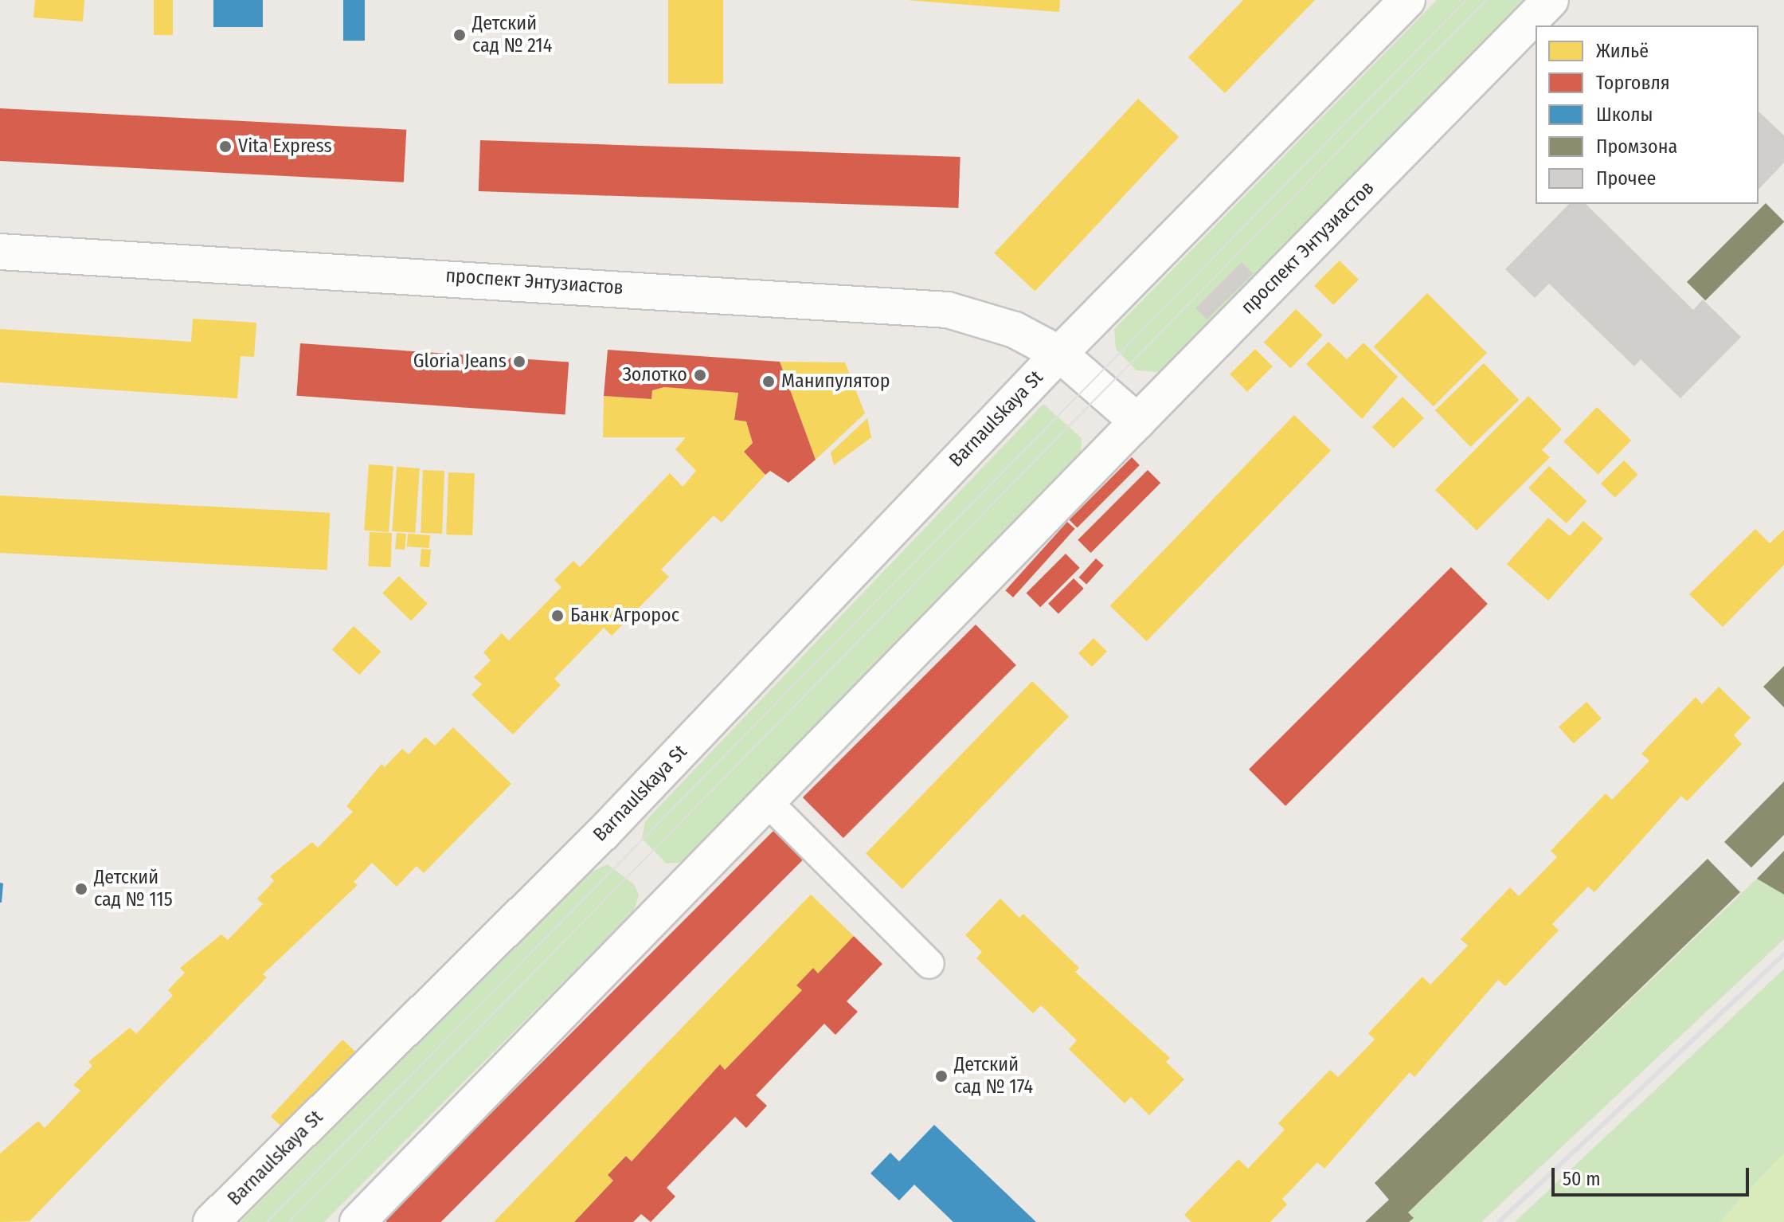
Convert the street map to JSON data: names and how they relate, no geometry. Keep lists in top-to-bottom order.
{
  "streets": {
    "street": ["проспект Энтузиастов", "Barnaulskaya St"]
  },
  "crossings": [
    ["проспект Энтузиастов", "Barnaulskaya St"]
  ],
  "places": [
    "Детский сад № 214",
    "Vita Express",
    "Gloria Jeans",
    "Золотко",
    "Манипулятор",
    "Банк Агророс",
    "Детский сад № 115",
    "Детский сад № 174"
  ],
  "legend": [
    "Жильё",
    "Торговля",
    "Школы",
    "Промзона",
    "Прочее"
  ],
  "scale_bar": "50 m"
}
